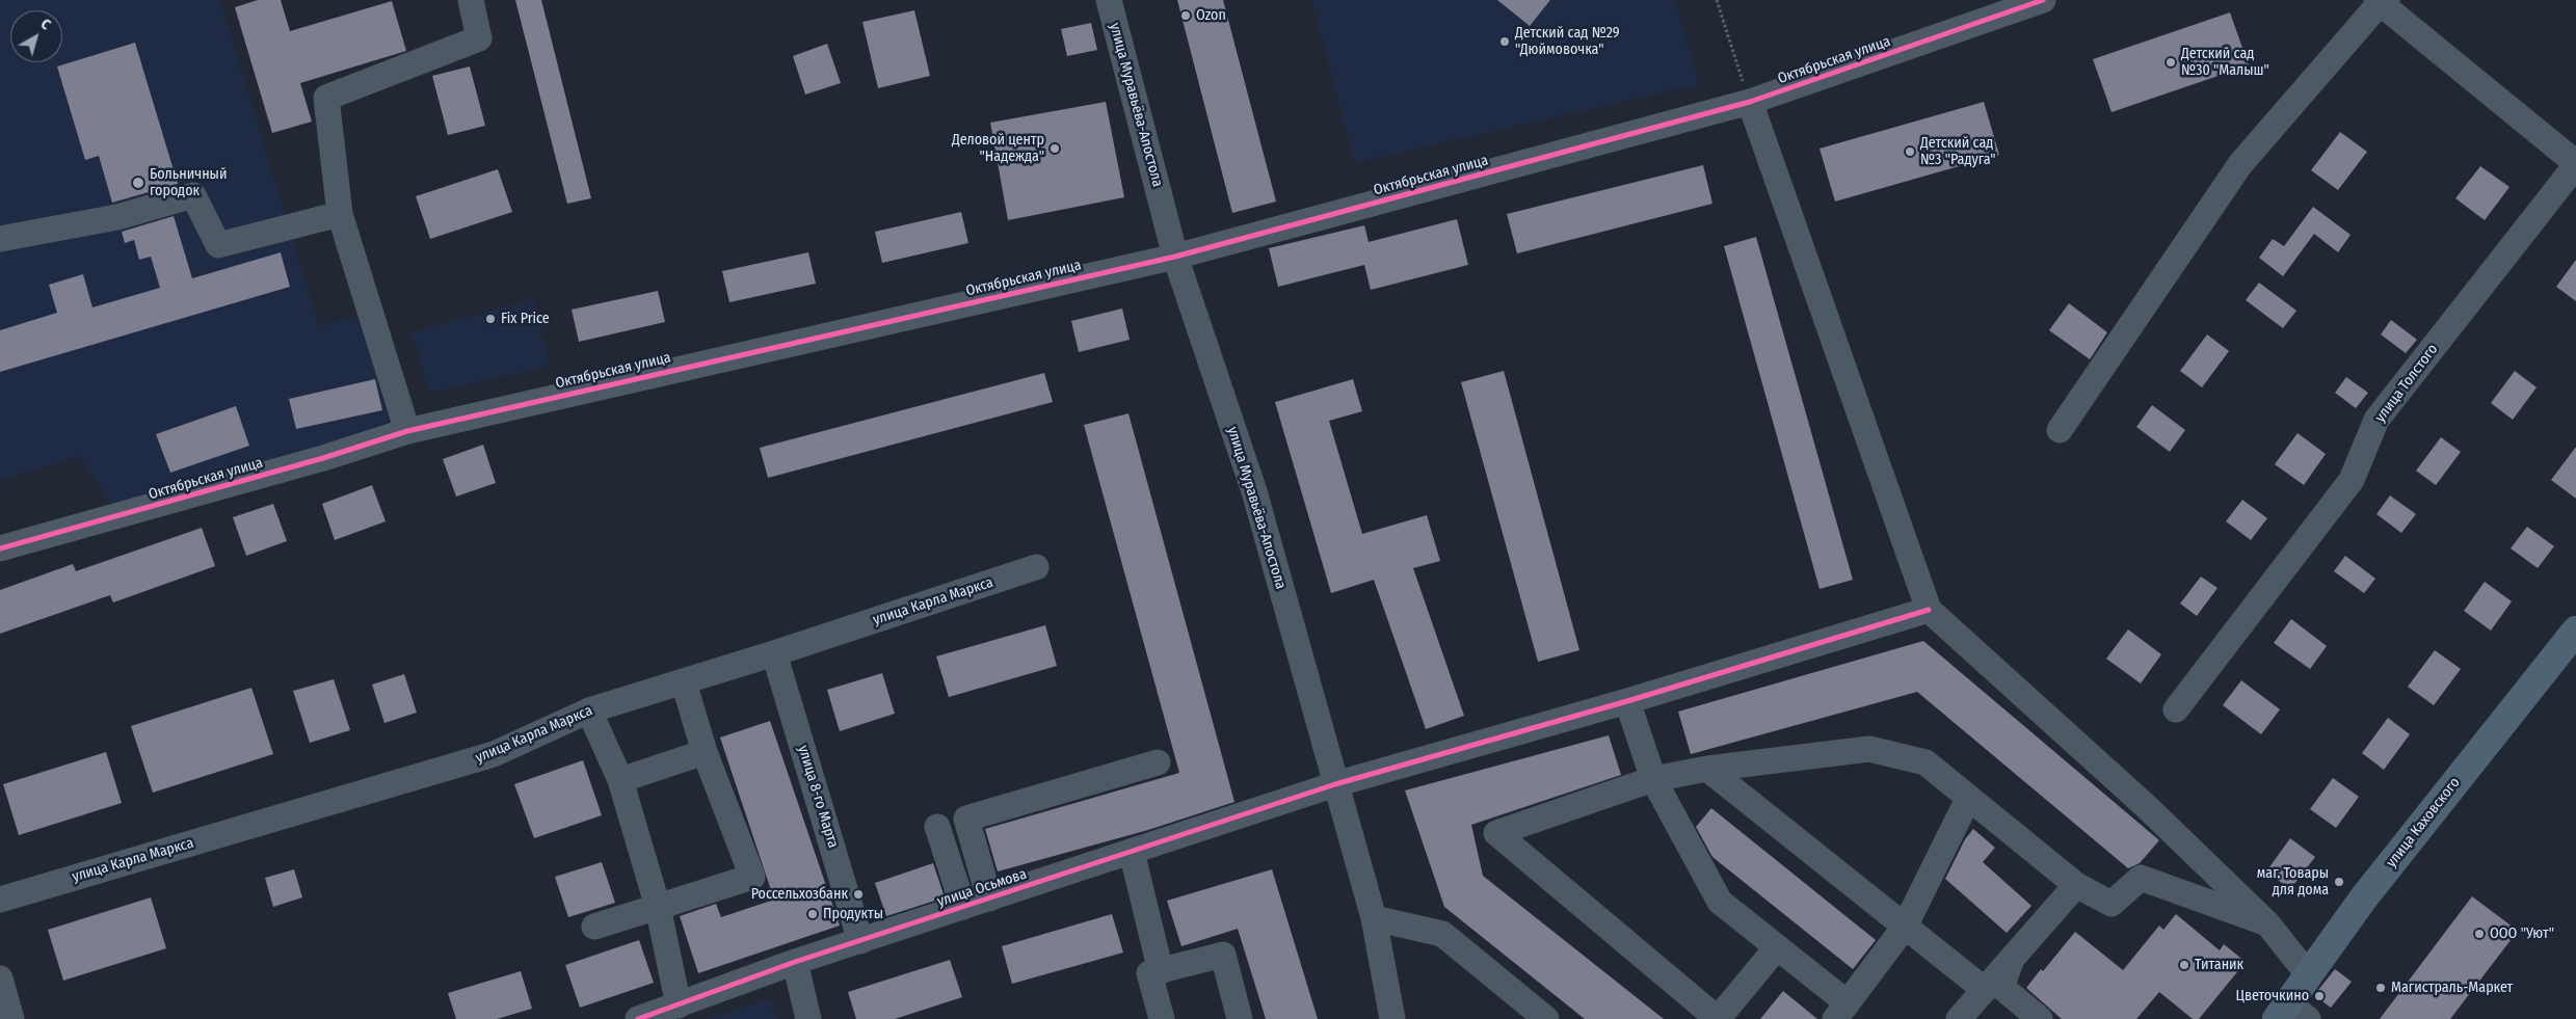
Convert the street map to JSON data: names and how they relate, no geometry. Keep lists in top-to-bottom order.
{
  "streets": {
    "main road": ["улица Каховского"],
    "street": [
      "Октябрьская улица",
      "улица Муравьёва-Апостола",
      "улица Толстого",
      "улица Карла Маркса",
      "улица 8-го Марта",
      "улица Осьмова"
    ]
  },
  "crossings": [
    ["Октябрьская улица", "улица Муравьёва-Апостола"],
    ["улица Муравьёва-Апостола", "улица Осьмова"],
    ["улица Карла Маркса", "улица 8-го Марта"],
    ["улица 8-го Марта", "улица Осьмова"]
  ],
  "places": [
    "Ozon",
    "Детский сад №29 \"Дюймовочка\"",
    "Детский сад №30 \"Малыш\"",
    "Деловой центр \"Надежда\"",
    "Детский сад №3 \"Радуга\"",
    "Больничный городок",
    "Fix Price",
    "маг. Товары для дома",
    "Россельхозбанк",
    "Продукты",
    "ООО \"Уют\"",
    "Титаник",
    "Магистраль-Маркет",
    "Цветочкино"
  ],
  "north": "top right"
}
